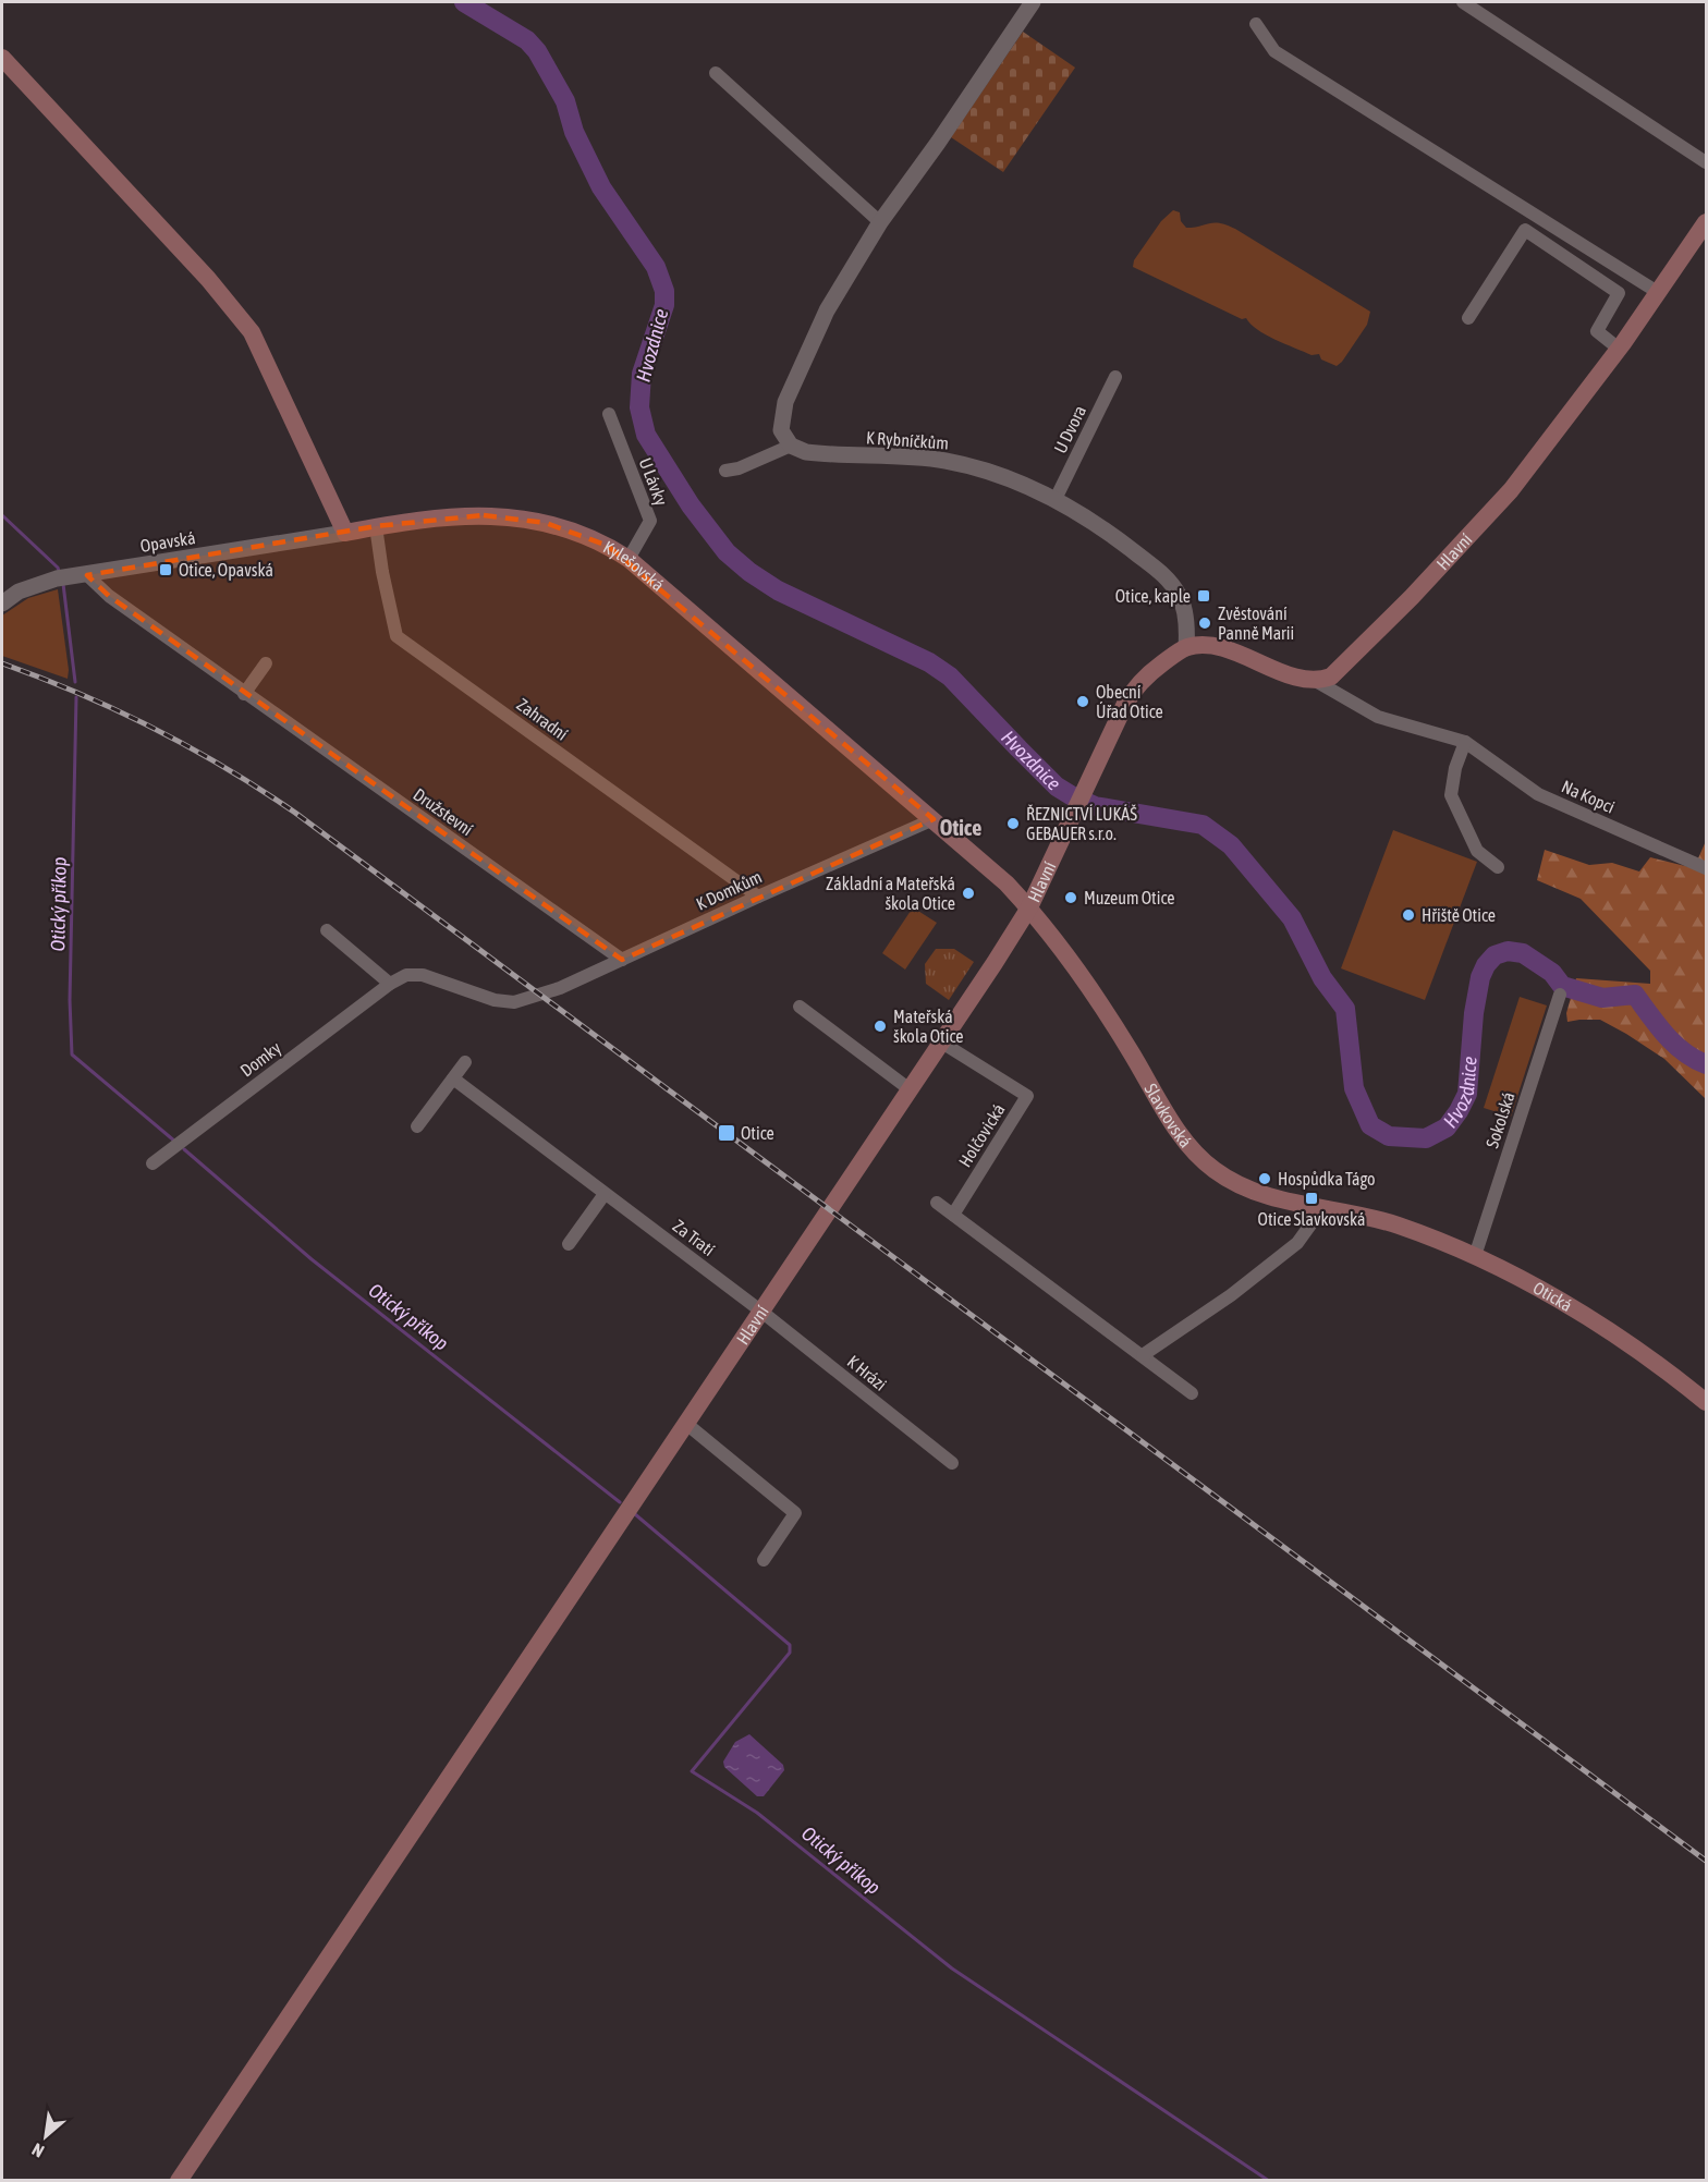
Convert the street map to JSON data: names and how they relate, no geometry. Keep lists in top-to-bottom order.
{
  "streets": {
    "main road": [
      "Hlavní",
      "Kylešovská",
      "Slavkovská",
      "Otická"
    ],
    "street": [
      "U Dvora",
      "K Rybníčkům",
      "U Lávky",
      "Opavská",
      "Zahradní",
      "Na Kopci",
      "Družstevní",
      "K Domkům",
      "Domky",
      "Sokolská",
      "Holčovická",
      "Za Tratí",
      "K Hrázi"
    ]
  },
  "crossings": [
    ["U Dvora", "K Rybníčkům"],
    ["K Rybníčkům", "Hlavní"],
    ["U Lávky", "Kylešovská"],
    ["Opavská", "Kylešovská"],
    ["Opavská", "Družstevní"],
    ["Hlavní", "Kylešovská"],
    ["Hlavní", "Na Kopci"],
    ["Hlavní", "Slavkovská"],
    ["Hlavní", "Holčovická"],
    ["Hlavní", "Za Tratí"],
    ["Hlavní", "K Hrázi"],
    ["Kylešovská", "Zahradní"],
    ["Kylešovská", "K Domkům"],
    ["Kylešovská", "Slavkovská"],
    ["Zahradní", "K Domkům"],
    ["Družstevní", "K Domkům"],
    ["K Domkům", "Domky"],
    ["Slavkovská", "Otická"],
    ["Sokolská", "Otická"],
    ["Za Tratí", "K Hrázi"]
  ],
  "districts": ["Otice"],
  "water": ["Hvozdnice", "Otický příkop"],
  "places": {
    "transit": [
      "Otice, Opavská",
      "Otice, kaple",
      "Otice",
      "Otice Slavkovská"
    ],
    "other": [
      "Zvěstování Panně Marii",
      "Obecní Úřad Otice",
      "ŘEZNICTVÍ LUKÁŠ GEBAUER s.r.o.",
      "Základní a Mateřská škola Otice",
      "Muzeum Otice",
      "Hřiště Otice",
      "Mateřská škola Otice",
      "Hospůdka Tágo"
    ]
  },
  "north": "bottom left"
}
